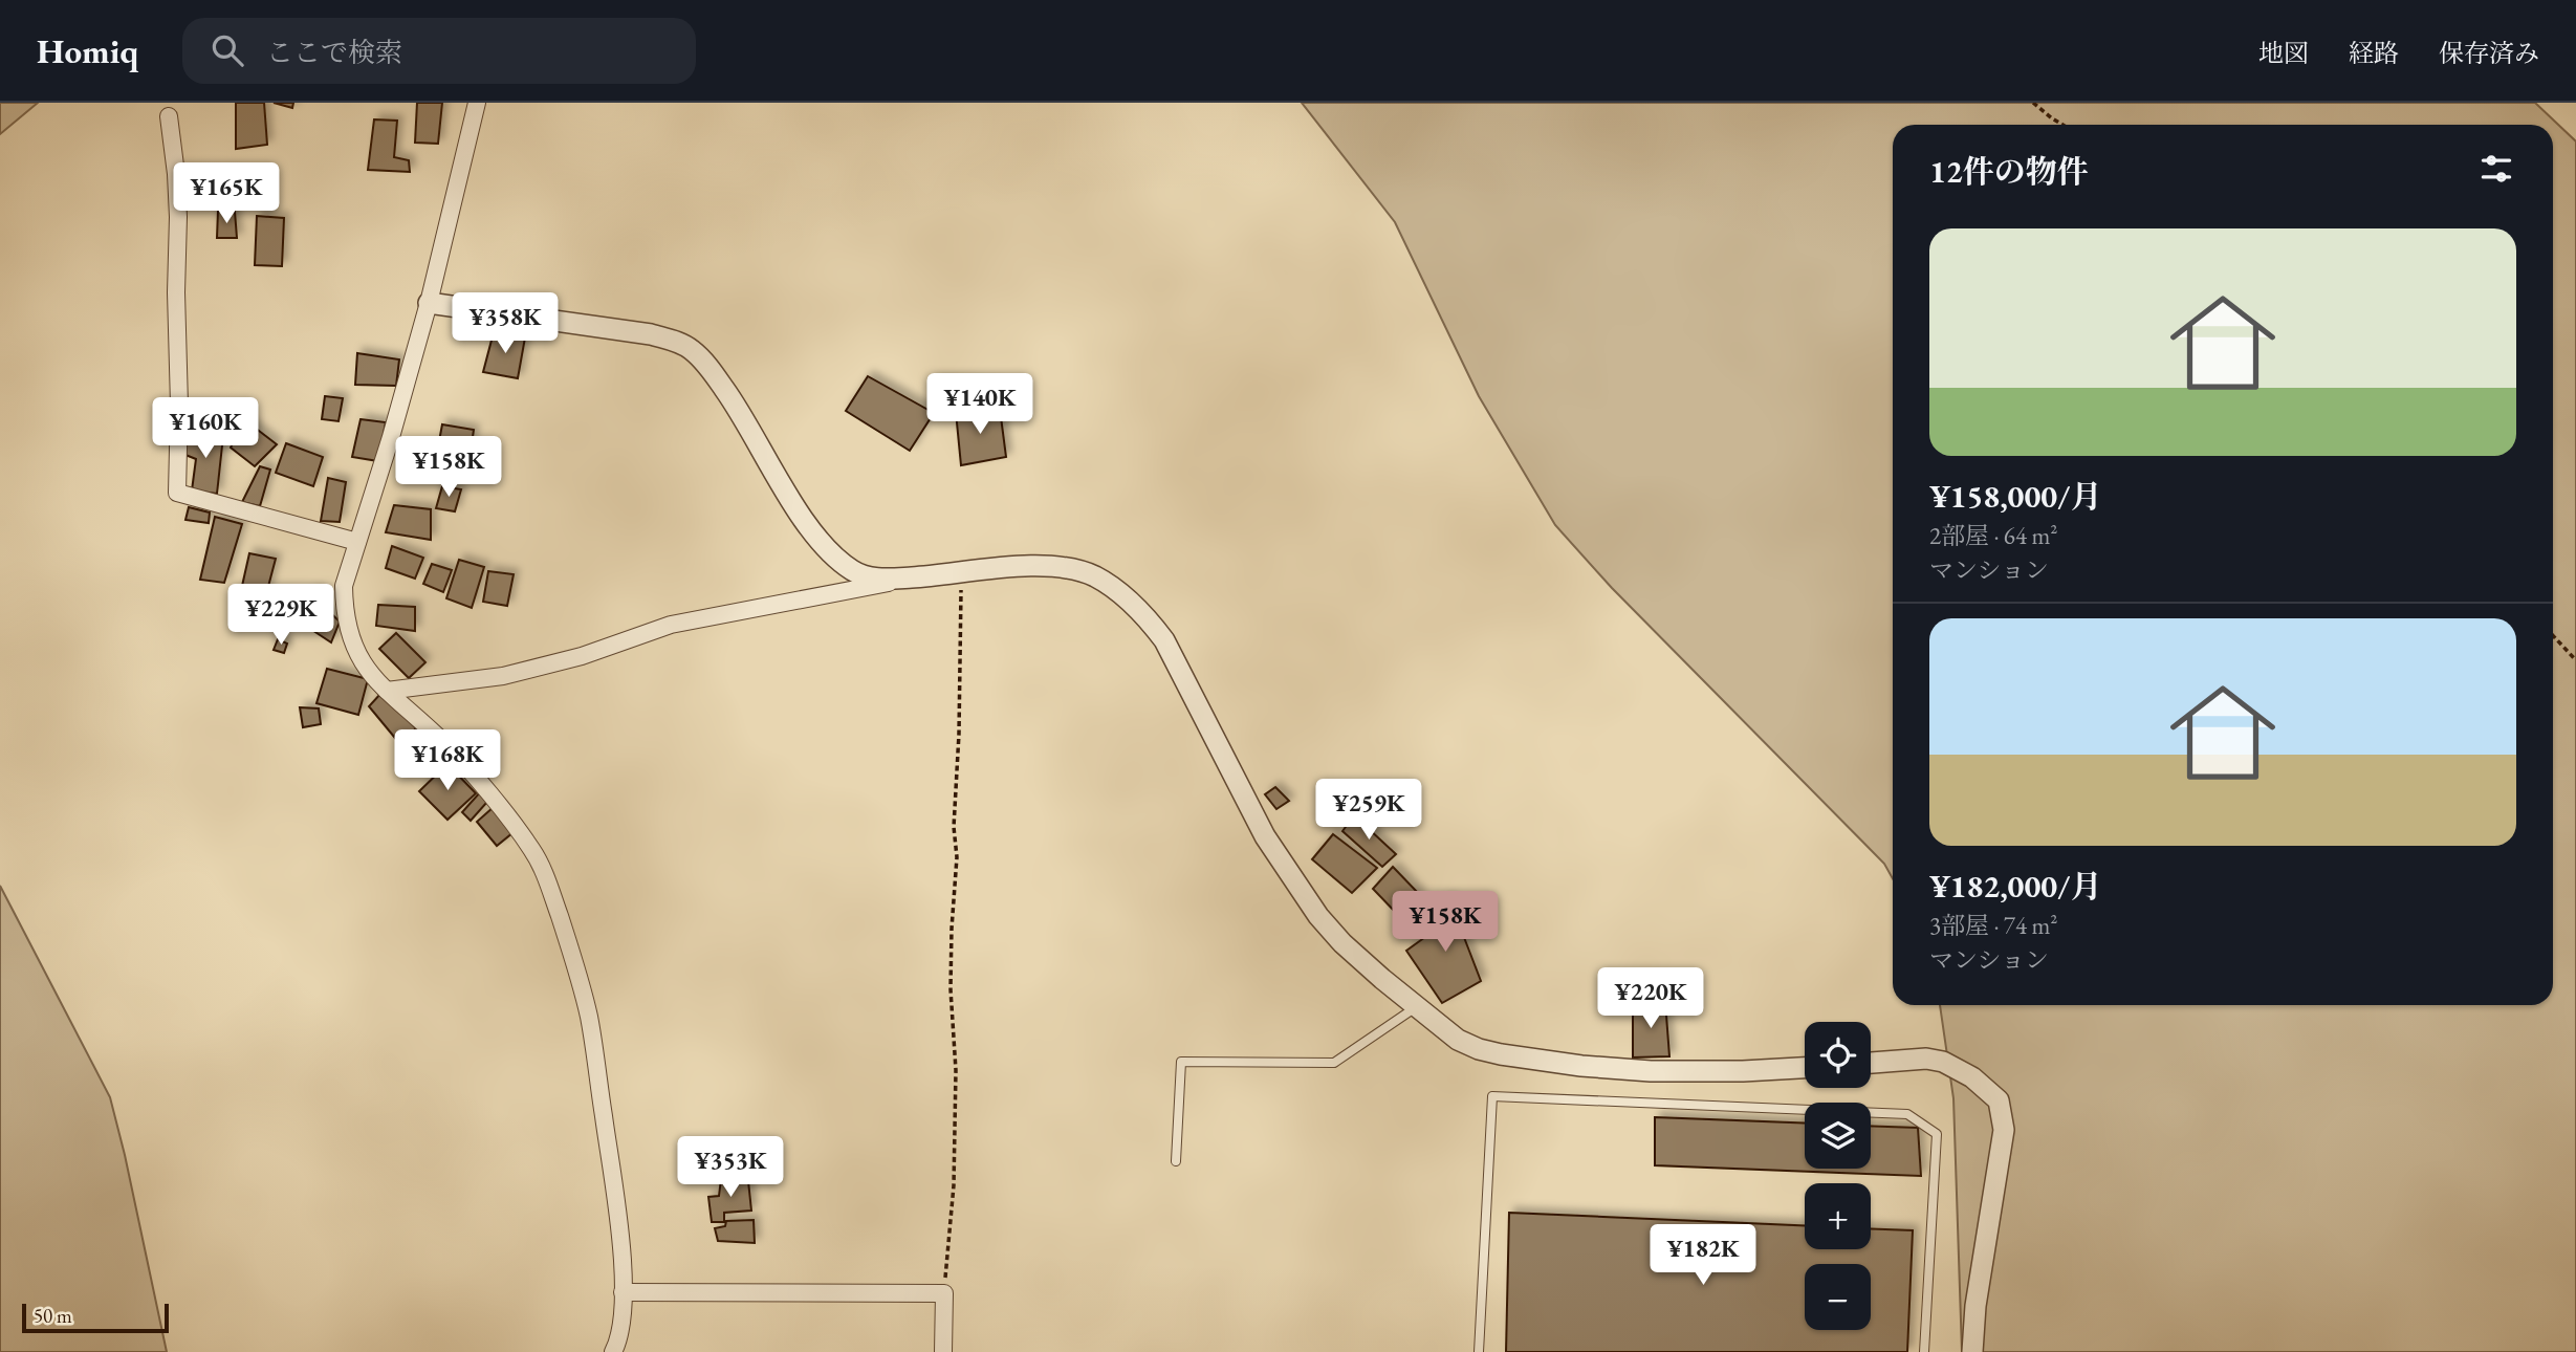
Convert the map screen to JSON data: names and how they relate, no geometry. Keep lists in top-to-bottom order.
{
  "scale_bar": "50 m",
  "page": {
    "header": "Homiq",
    "search": "ここで検索",
    "nav": ["地図", "経路", "保存済み"],
    "heading": "12件の物件",
    "price": [
      "¥165K",
      "¥358K",
      "¥140K",
      "¥160K",
      "¥158K",
      "¥229K",
      "¥168K",
      "¥259K",
      "¥158K",
      "¥220K",
      "¥353K",
      "¥182K"
    ],
    "list": [
      {
        "name": "¥158,000/月",
        "note": "2部屋 · 64 m² · マンション"
      },
      {
        "name": "¥182,000/月",
        "note": "3部屋 · 74 m² · マンション"
      }
    ],
    "map_buttons": ["+", "−"],
    "scale": "50 m"
  }
}
